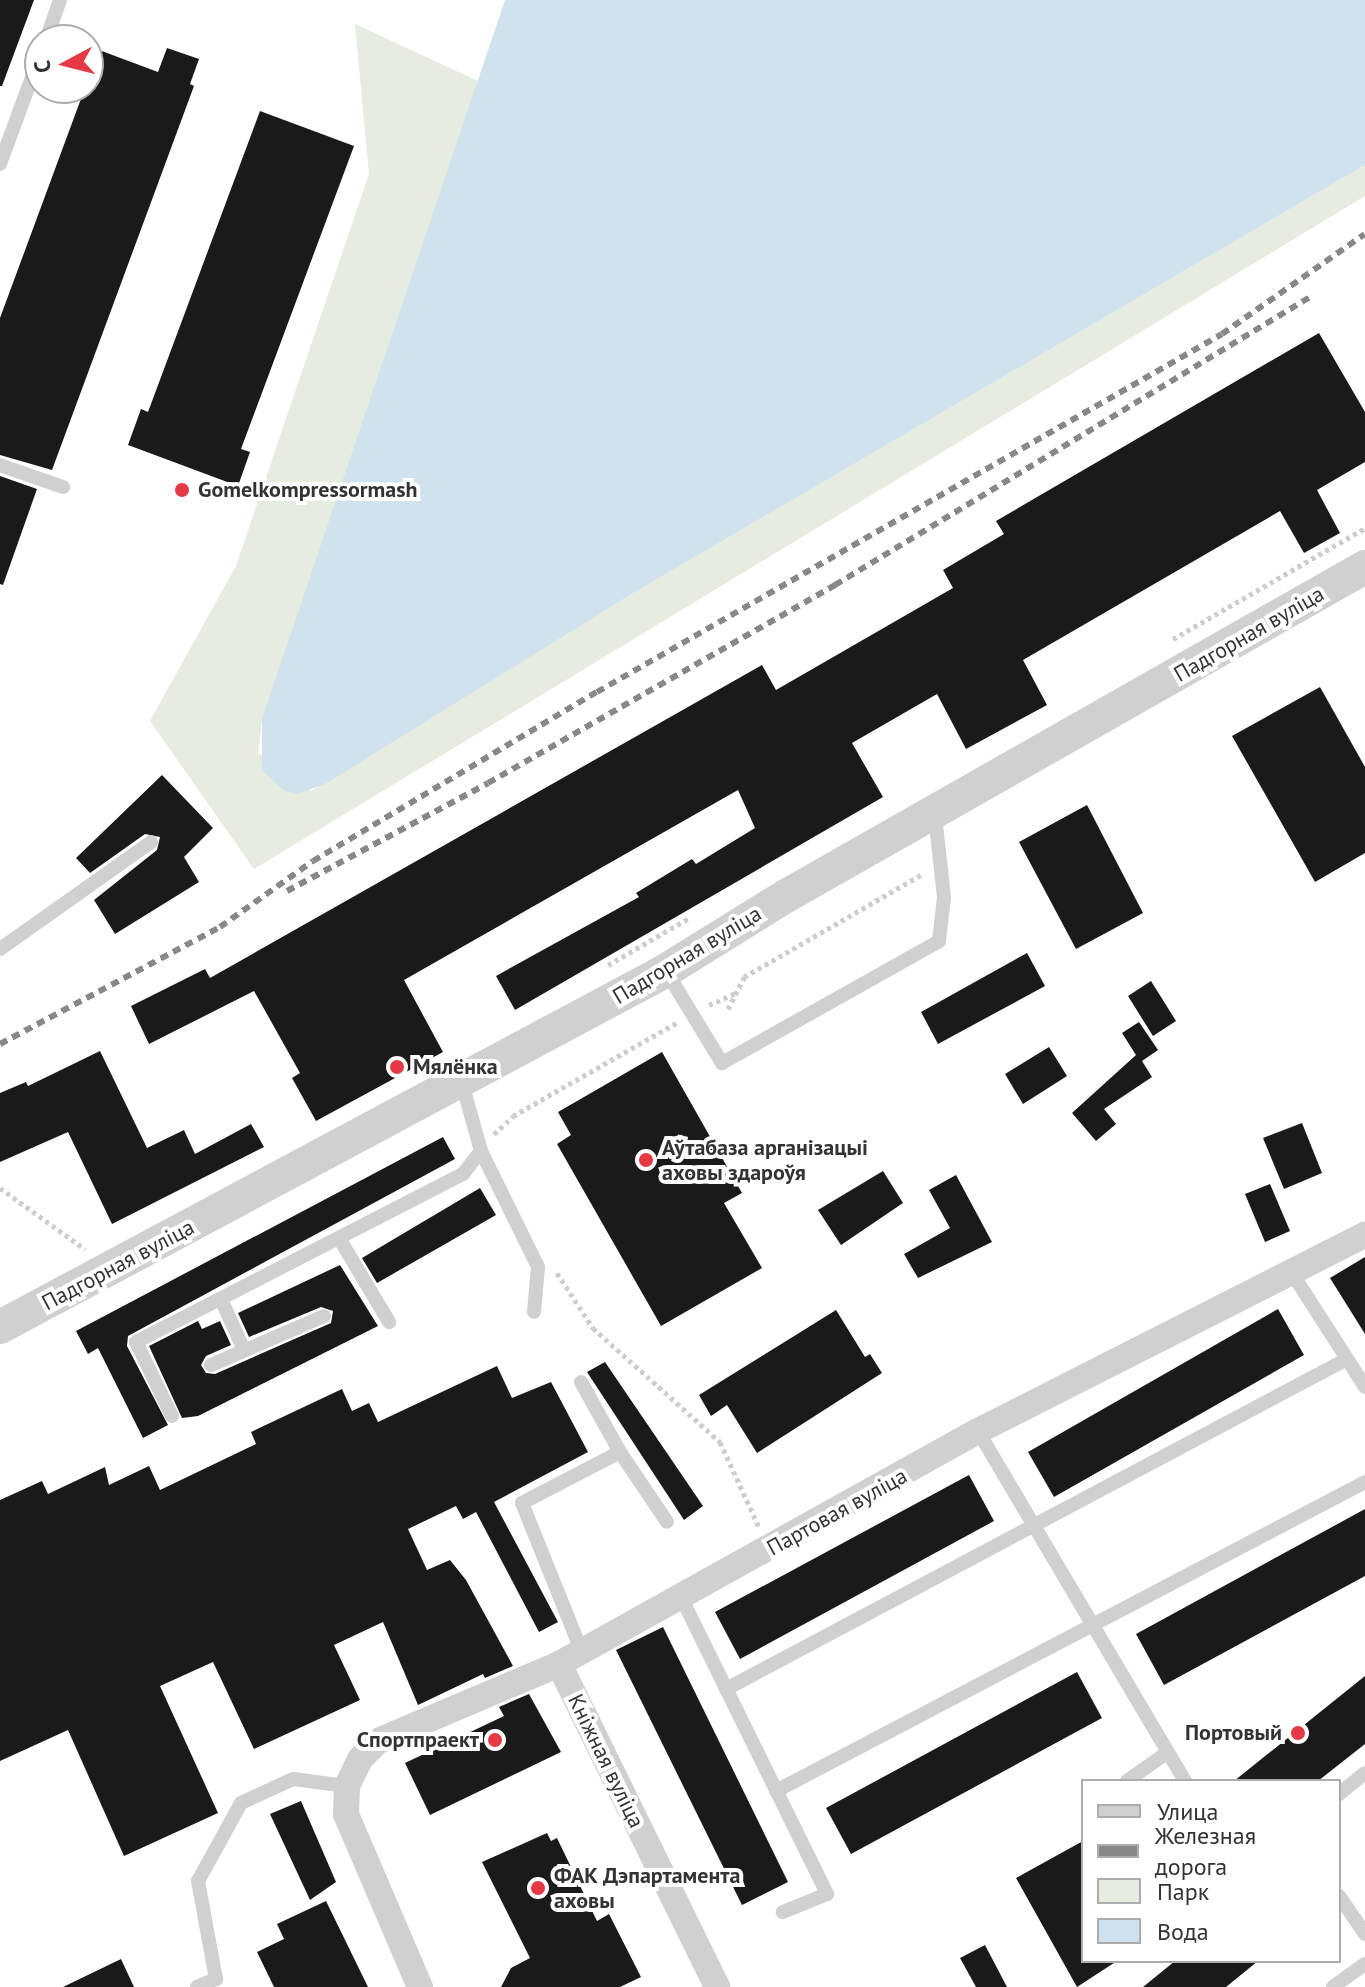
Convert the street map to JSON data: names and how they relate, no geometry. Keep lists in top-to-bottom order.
{
  "streets": {
    "street": ["Падгорная вуліца", "Партовая вуліца", "Кніжная вуліца"]
  },
  "crossings": [
    ["Партовая вуліца", "Кніжная вуліца"]
  ],
  "places": [
    "Gomelkompressormash",
    "Мялёнка",
    "Аўтабаза арганізацыі аховы здароўя",
    "Портовый",
    "Спортпраект",
    "ФАК Дэпартамента аховы"
  ],
  "legend": [
    "Улица",
    "Железная дорога",
    "Парк",
    "Вода"
  ],
  "north": "left"
}
